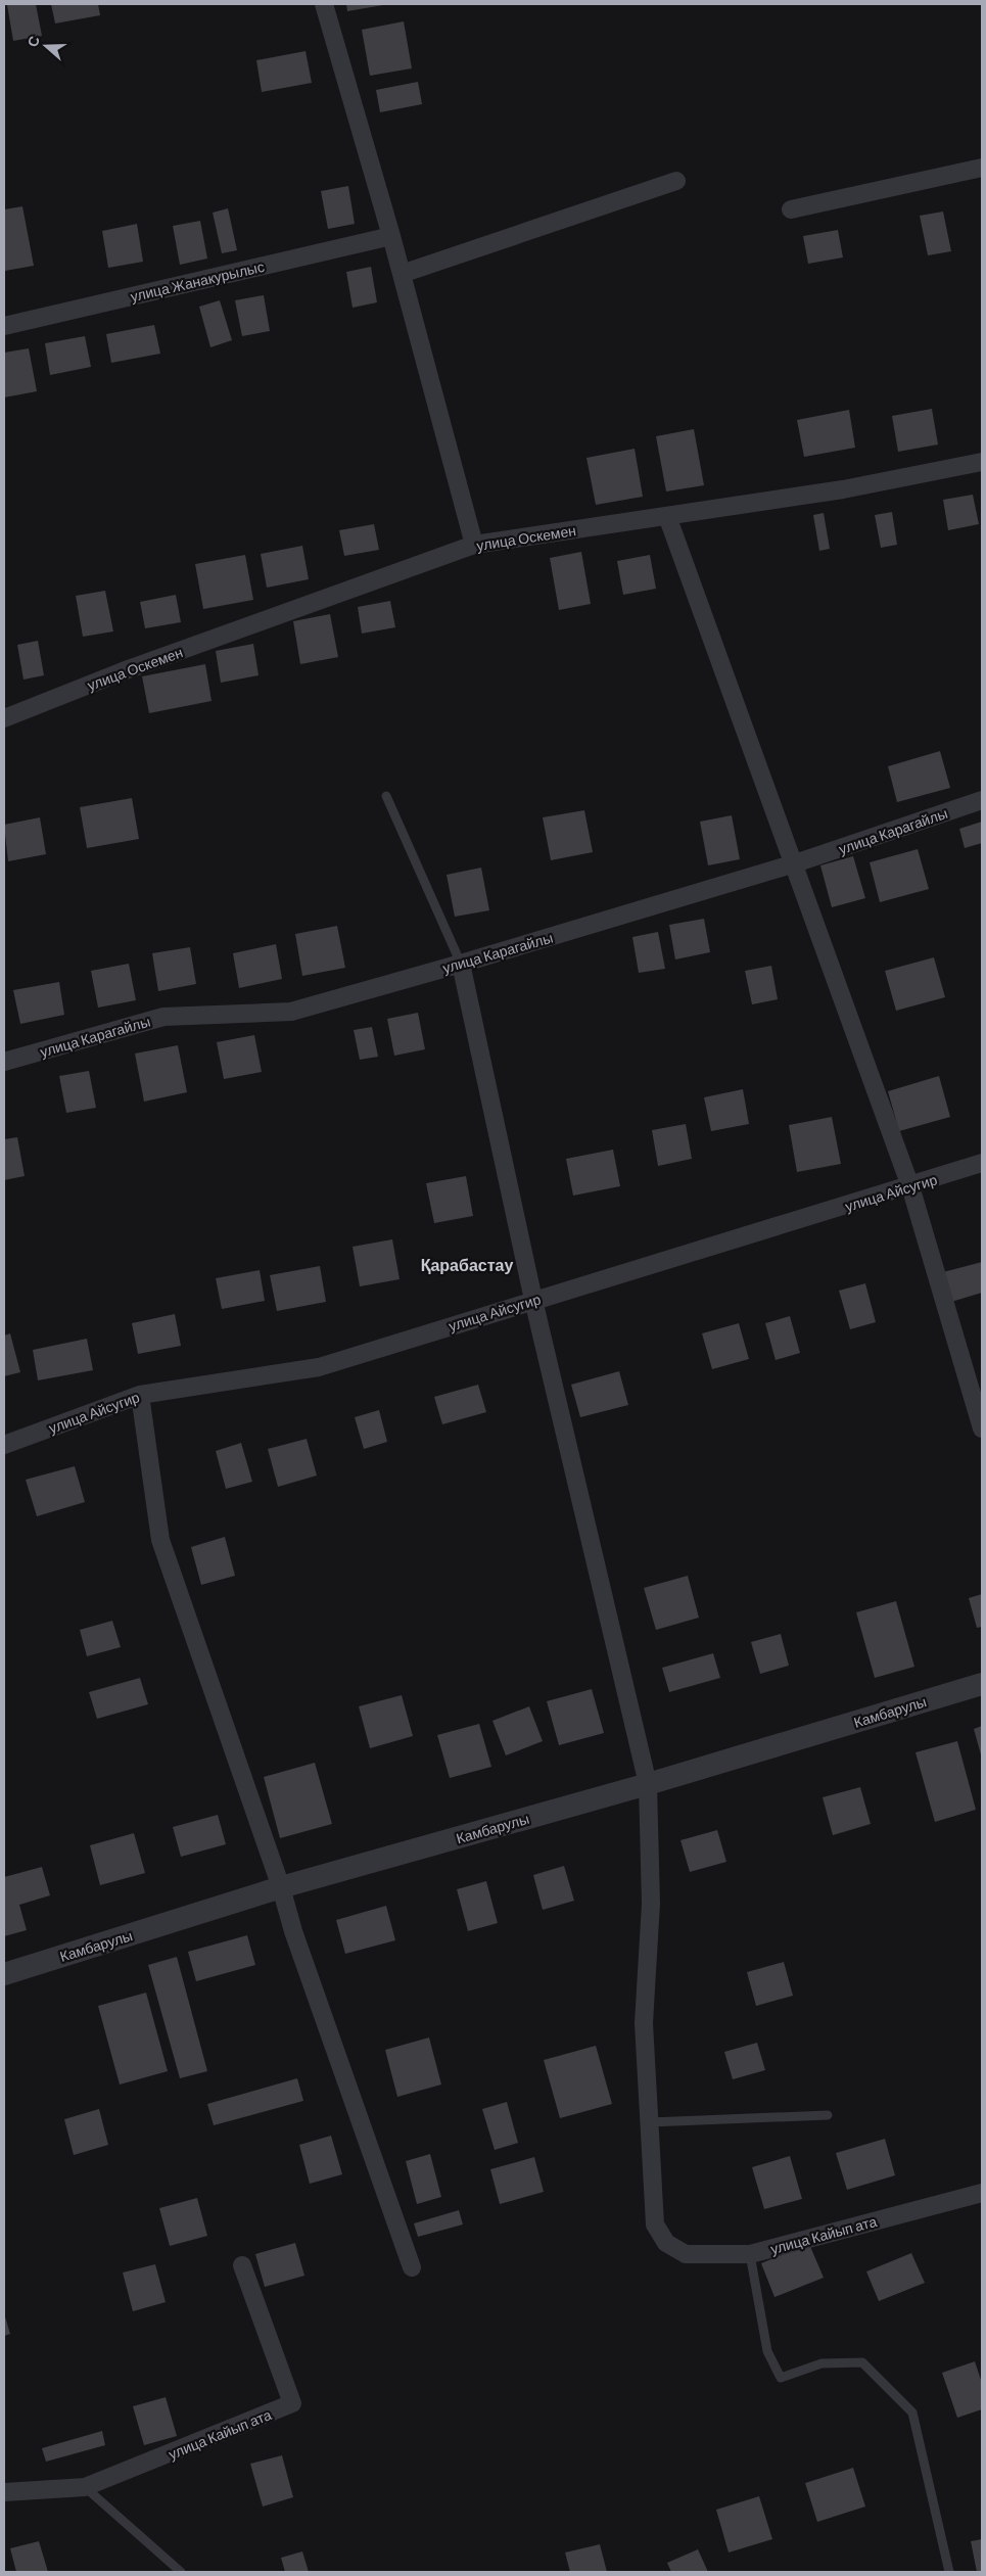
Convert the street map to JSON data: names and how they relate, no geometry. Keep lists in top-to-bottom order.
{
  "streets": {
    "street": [
      "улица Жанакурылыс",
      "улица Оскемен",
      "улица Карагайлы",
      "улица Айсугир",
      "Камбарулы",
      "улица Кайып ата"
    ]
  },
  "districts": ["Қарабастау"],
  "north": "left"
}
